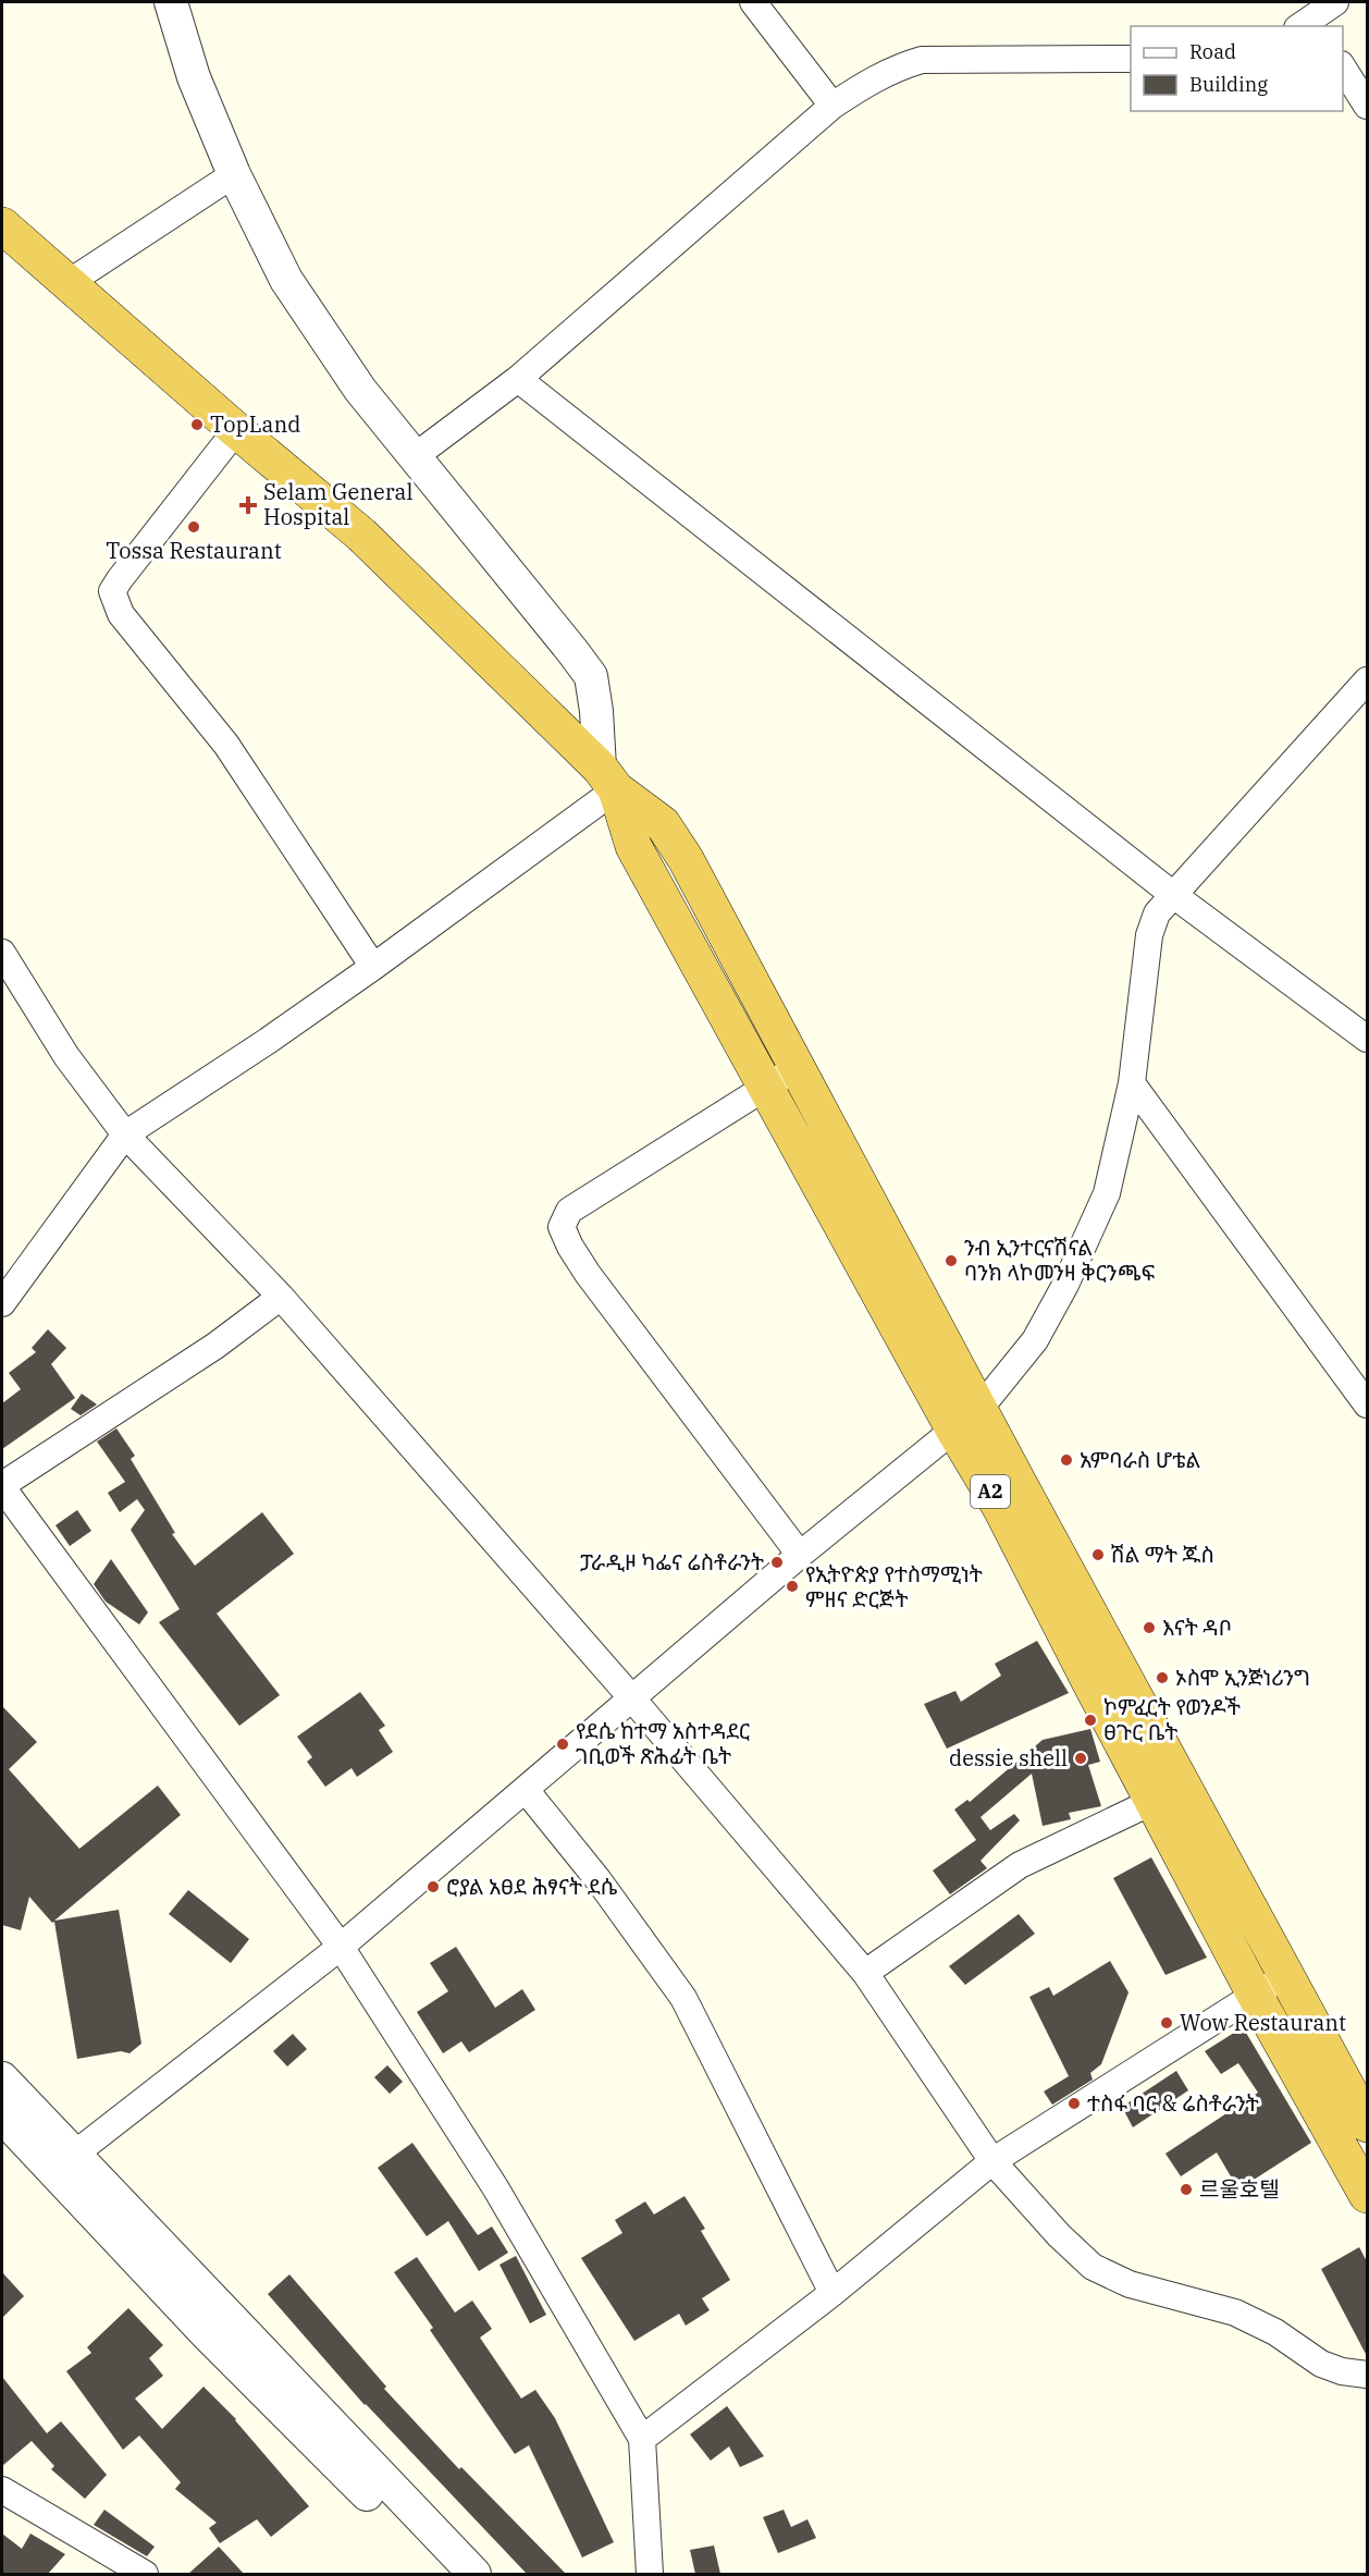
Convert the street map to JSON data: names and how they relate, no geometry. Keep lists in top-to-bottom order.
{
  "streets": {
    "highway": ["A2"]
  },
  "places": {
    "other": [
      "TopLand",
      "Tossa Restaurant",
      "ንብ ኢንተርናሽናል ባንክ ላኮመንዛ ቅርንጫፍ",
      "አምባራስ ሆቴል",
      "ሽል ማት ጁስ",
      "ፓራዲዞ ካፌና ሬስቶራንት",
      "የኢትዮጵያ የተስማሚነት ምዘና ድርጅት",
      "እናት ዳቦ",
      "ኦስሞ ኢንጅነሪንግ",
      "ኮምፈርት የወንዶች ፀጉር ቤት",
      "የደሴ ከተማ አስተዳደር ገቢወች ጽሕፊት ቤት",
      "dessie shell",
      "ሮያል አፀደ ሕፃናት ደሴ",
      "Wow Restaurant",
      "ተስፋ ባር & ሬስቶራንት",
      "르울호텔"
    ],
    "health": ["Selam General Hospital"]
  },
  "legend": ["Road", "Building"]
}
